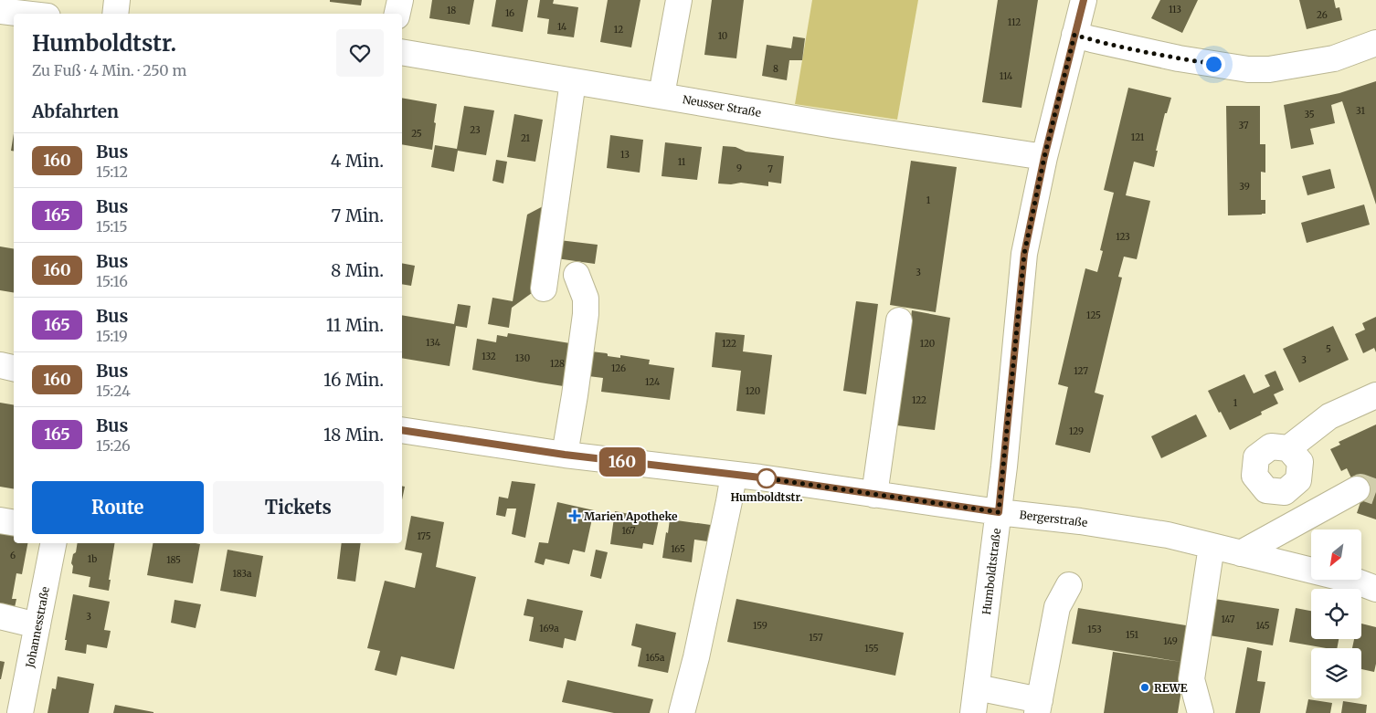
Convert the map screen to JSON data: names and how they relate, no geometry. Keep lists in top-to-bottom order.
{
  "streets": {
    "street": [
      "Neusser Straße",
      "Bergerstraße",
      "Humboldtstraße",
      "Johannesstraße"
    ]
  },
  "crossings": [
    ["Neusser Straße", "Humboldtstraße"],
    ["Bergerstraße", "Humboldtstraße"]
  ],
  "places": {
    "other": ["Humboldtstr.", "REWE"],
    "health": ["Marien Apotheke"]
  },
  "lines": ["bus line 160"],
  "house_numbers": [
    "113",
    "18",
    "16",
    "26",
    "112",
    "14",
    "12",
    "10",
    "8",
    "114",
    "31",
    "35",
    "37",
    "23",
    "25",
    "121",
    "21",
    "13",
    "11",
    "9",
    "7",
    "39",
    "1",
    "123",
    "3",
    "125",
    "134",
    "122",
    "120",
    "5",
    "132",
    "130",
    "3",
    "128",
    "126",
    "127",
    "124",
    "120",
    "122",
    "1",
    "129",
    "167",
    "175",
    "165",
    "6",
    "1b",
    "185",
    "183a",
    "3",
    "147",
    "159",
    "145",
    "169a",
    "153",
    "151",
    "157",
    "149",
    "155",
    "165a"
  ],
  "north": "bottom left",
  "page": {
    "on_map": "160",
    "heading": [
      ["Humboldtstr.", "Zu Fuß · 4 Min. · 250 m"],
      "Abfahrten"
    ],
    "list": [
      {
        "mark": "160",
        "name": "Bus",
        "note": "15:12",
        "value": "4 Min."
      },
      {
        "mark": "165",
        "name": "Bus",
        "note": "15:15",
        "value": "7 Min."
      },
      {
        "mark": "160",
        "name": "Bus",
        "note": "15:16",
        "value": "8 Min."
      },
      {
        "mark": "165",
        "name": "Bus",
        "note": "15:19",
        "value": "11 Min."
      },
      {
        "mark": "160",
        "name": "Bus",
        "note": "15:24",
        "value": "16 Min."
      },
      {
        "mark": "165",
        "name": "Bus",
        "note": "15:26",
        "value": "18 Min."
      }
    ],
    "buttons": ["Route", "Tickets"]
  }
}
